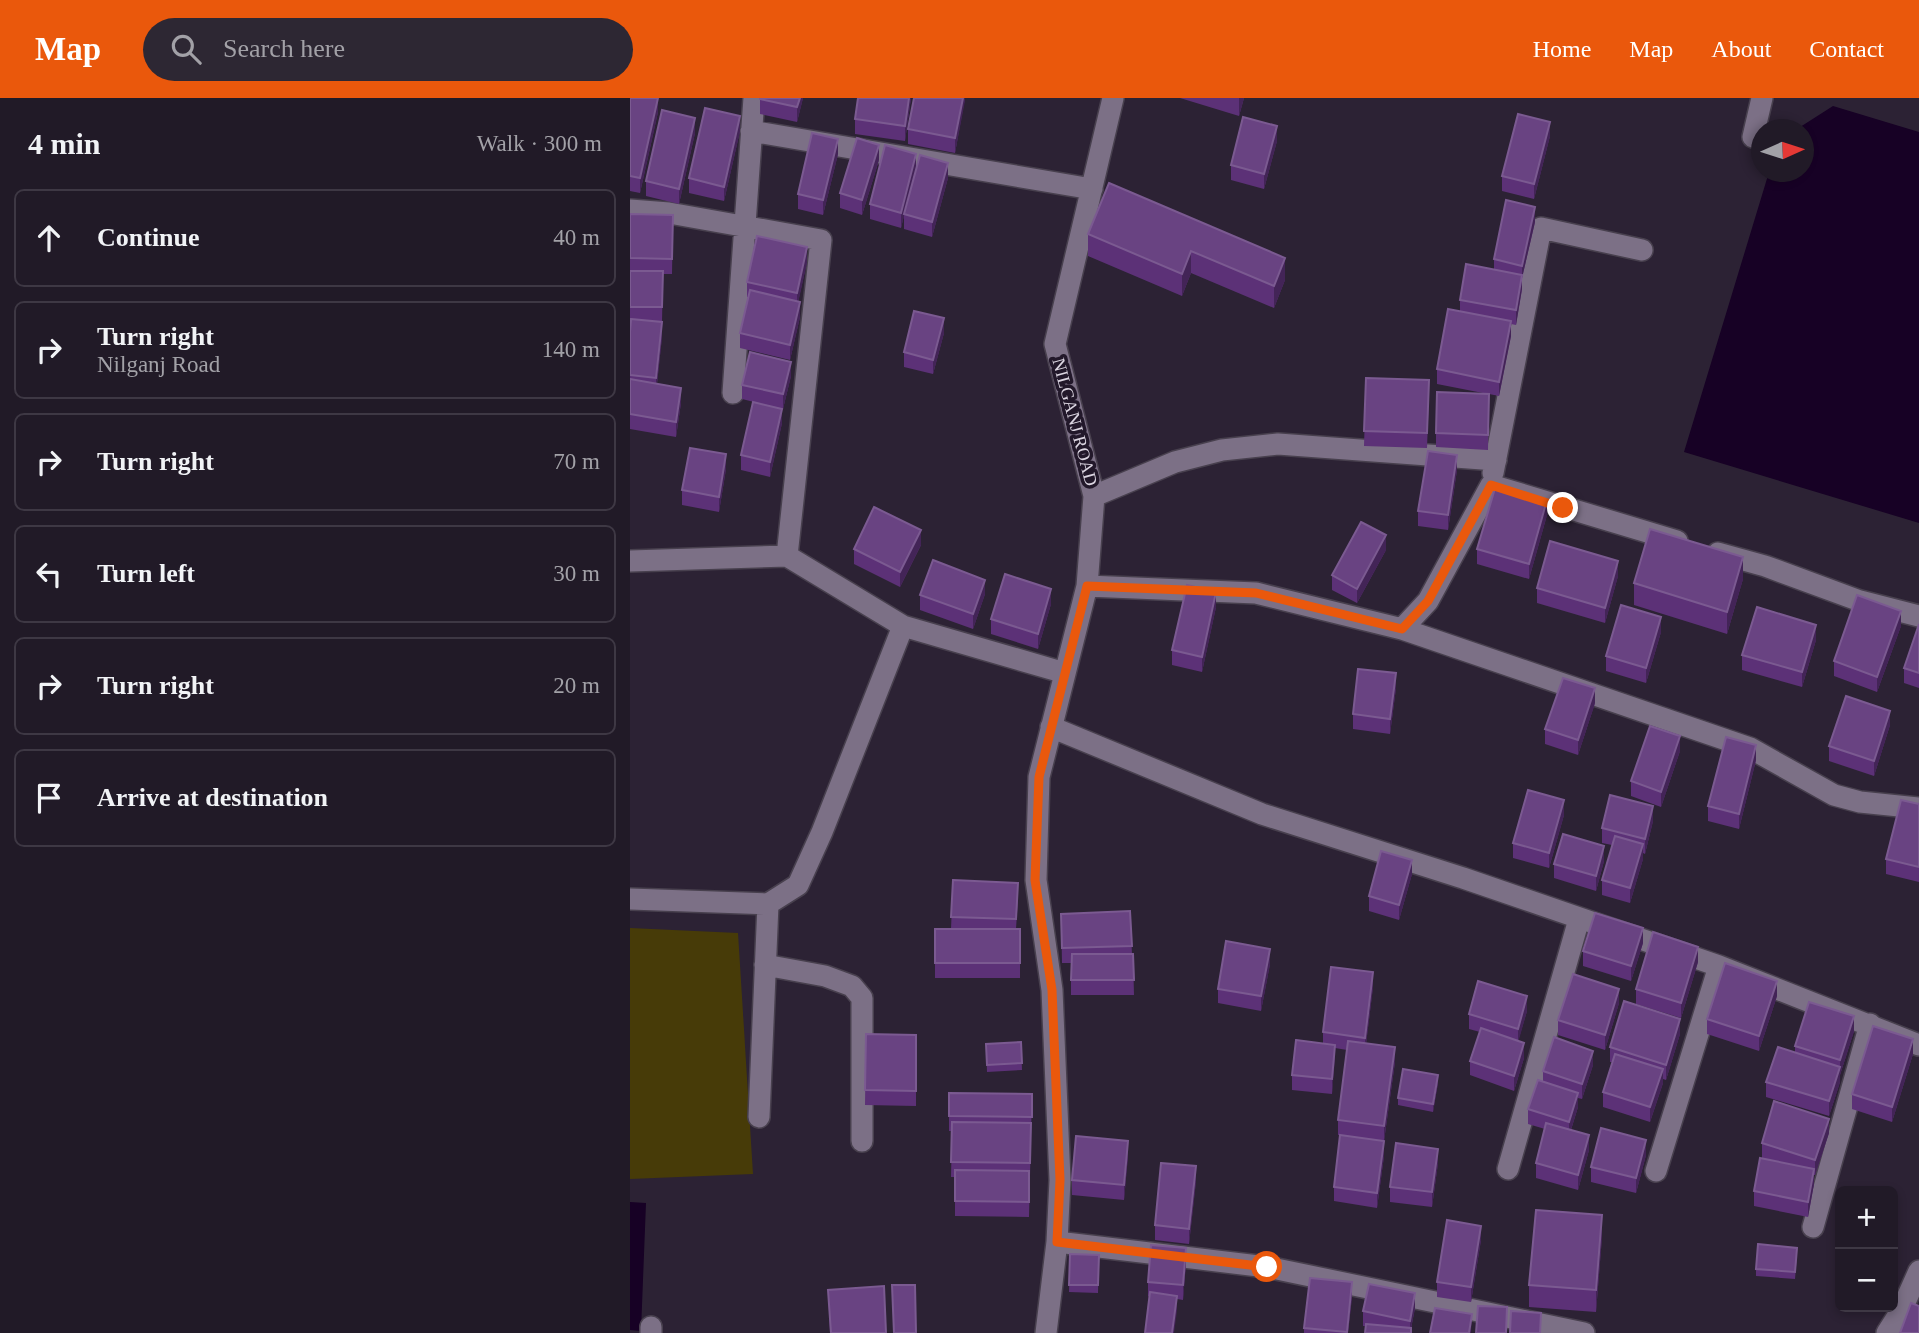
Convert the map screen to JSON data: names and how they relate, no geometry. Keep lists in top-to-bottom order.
{
  "streets": {
    "street": ["NILGANJ ROAD"]
  },
  "north": "right",
  "page": {
    "header": "Map",
    "search": "Search here",
    "nav": [
      "Home",
      "Map",
      "About",
      "Contact"
    ],
    "heading": ["4 min", "Walk · 300 m"],
    "list": [
      ["Continue", "40 m"],
      ["Turn right", "Nilganj Road", "140 m"],
      ["Turn right", "70 m"],
      ["Turn left", "30 m"],
      ["Turn right", "20 m"],
      "Arrive at destination"
    ],
    "map_buttons": ["+", "−"]
  }
}
